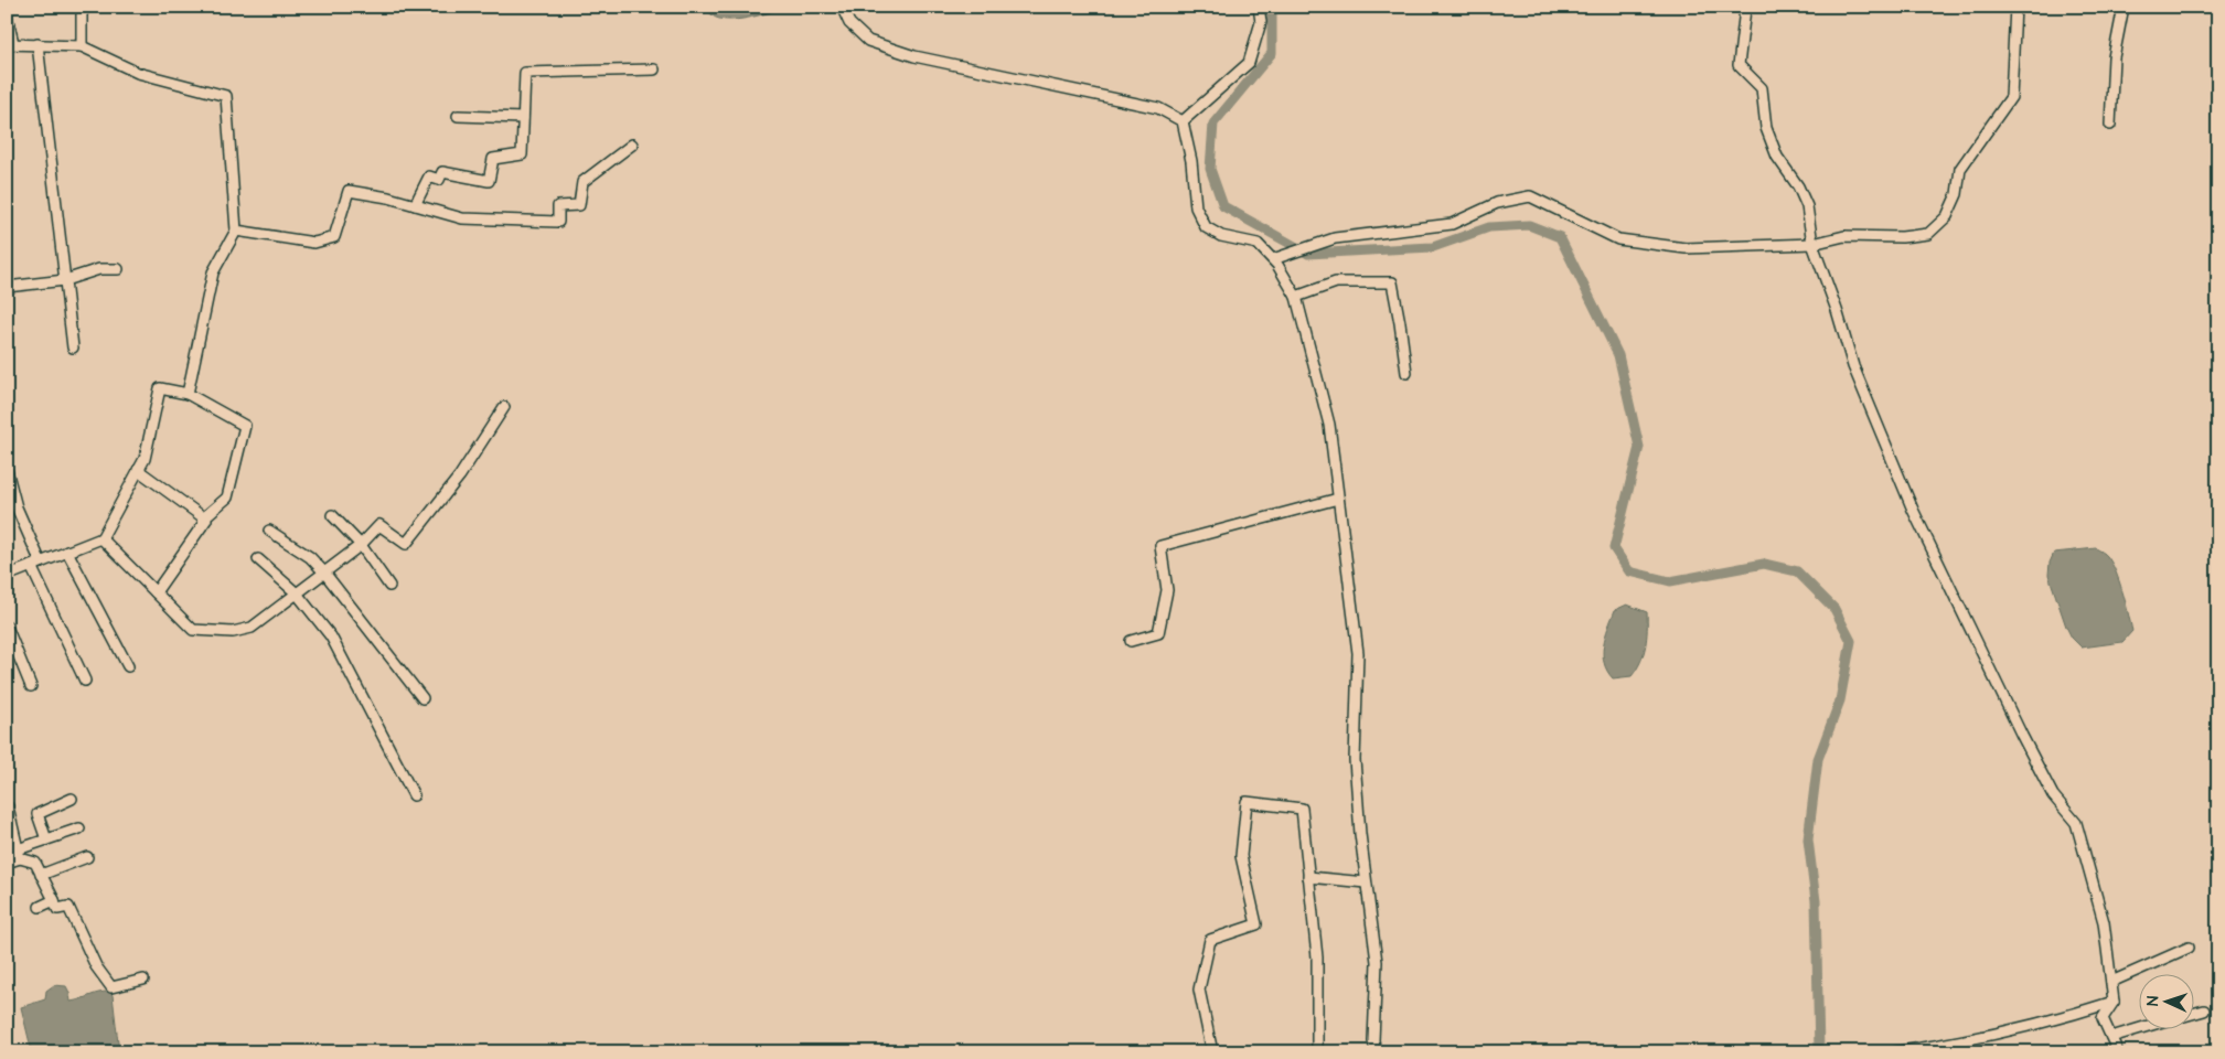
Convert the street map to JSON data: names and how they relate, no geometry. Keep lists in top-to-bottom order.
{
  "north": "left"
}
